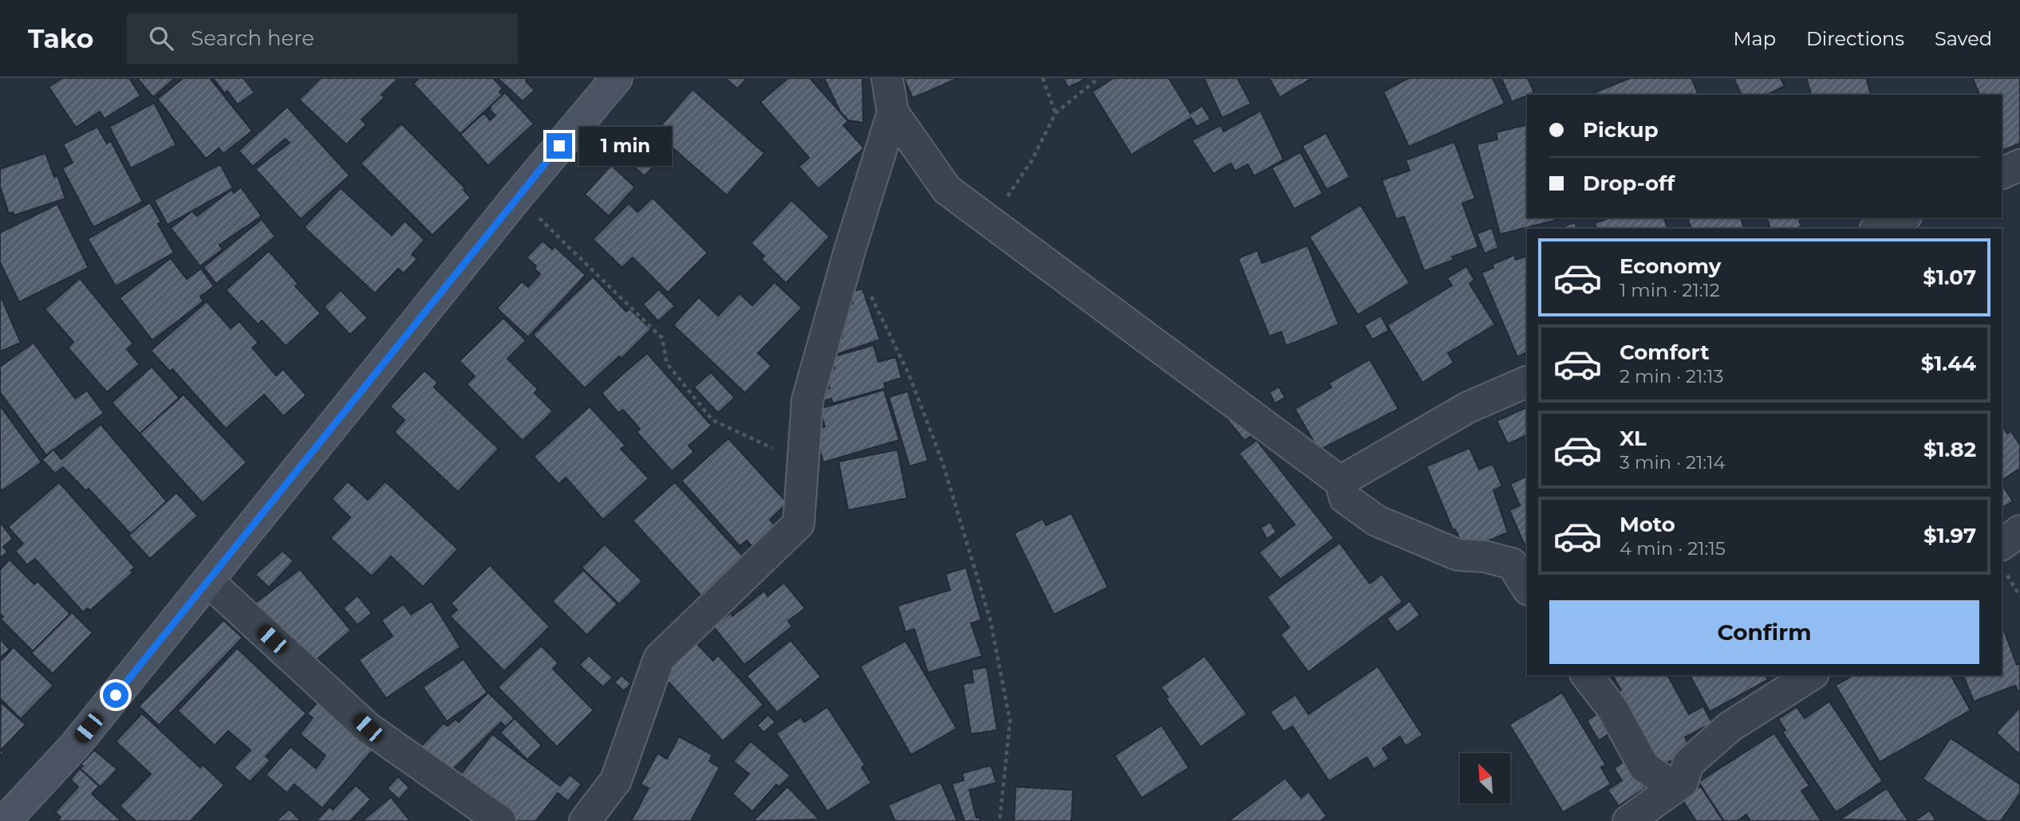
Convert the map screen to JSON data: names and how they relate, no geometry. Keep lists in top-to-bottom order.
{
  "north": "top left",
  "page": {
    "header": "Tako",
    "search": "Search here",
    "nav": ["Map", "Directions", "Saved"],
    "banner": ["Pickup", "Drop-off"],
    "bubble": "1 min",
    "list": [
      {
        "name": "Economy",
        "note": "1 min · 21:12",
        "value": "$1.07"
      },
      {
        "name": "Comfort",
        "note": "2 min · 21:13",
        "value": "$1.44"
      },
      {
        "name": "XL",
        "note": "3 min · 21:14",
        "value": "$1.82"
      },
      {
        "name": "Moto",
        "note": "4 min · 21:15",
        "value": "$1.97"
      }
    ],
    "buttons": "Confirm"
  }
}
